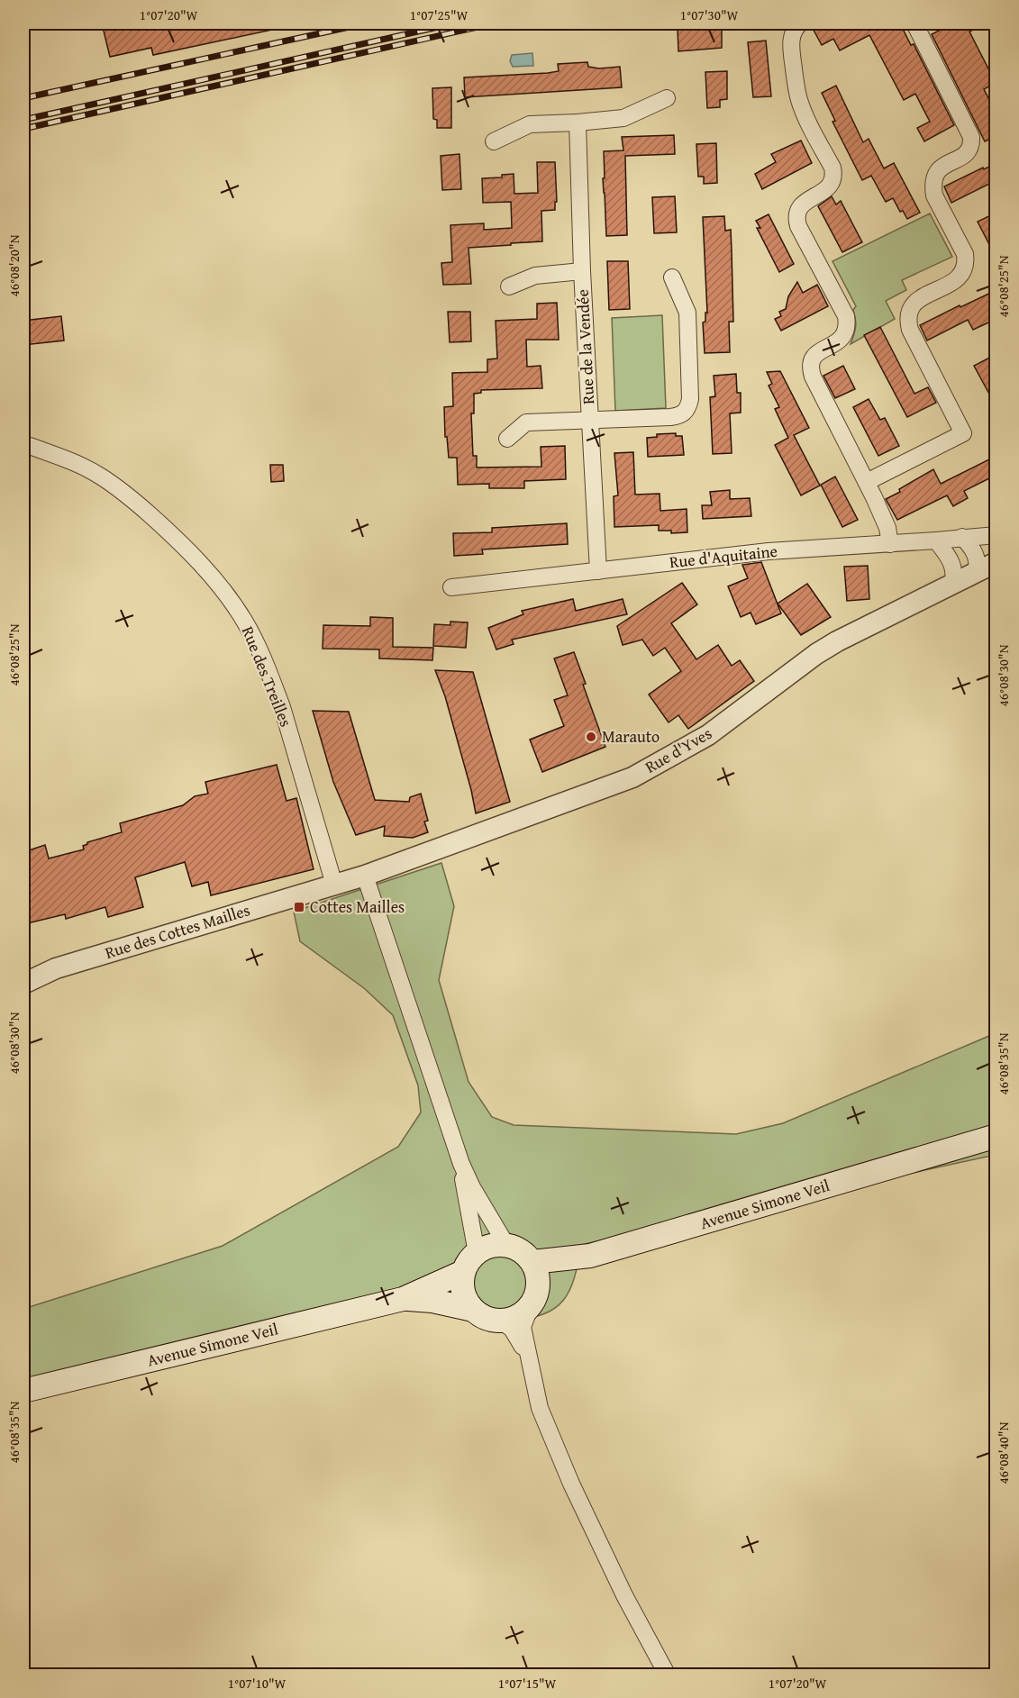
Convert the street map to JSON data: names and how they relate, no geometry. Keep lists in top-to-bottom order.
{
  "streets": {
    "main road": ["Avenue Simone Veil"],
    "street": [
      "Rue de la Vendée",
      "Rue d'Aquitaine",
      "Rue des Treilles",
      "Rue d'Yves",
      "Rue des Cottes Mailles"
    ]
  },
  "crossings": [
    ["Rue de la Vendée", "Rue d'Aquitaine"],
    ["Rue des Treilles", "Rue d'Yves"],
    ["Rue des Treilles", "Rue des Cottes Mailles"],
    ["Rue d'Yves", "Rue des Cottes Mailles"]
  ],
  "places": {
    "other": ["Marauto"],
    "transit": ["Cottes Mailles"]
  },
  "coordinates": [
    "1°07'20\"W",
    "1°07'25\"W",
    "1°07'30\"W",
    "46°08'20\"N",
    "46°08'25\"N",
    "46°08'30\"N",
    "46°08'35\"N",
    "46°08'40\"N",
    "1°07'10\"W",
    "1°07'15\"W"
  ]
}
